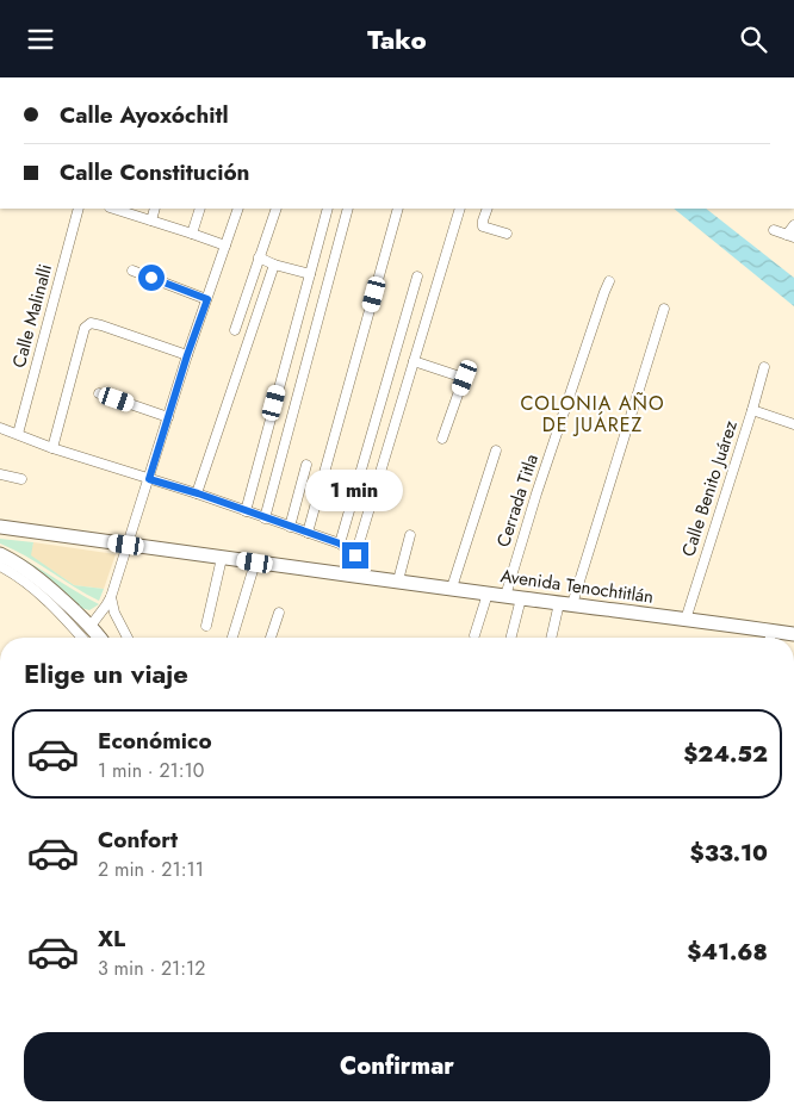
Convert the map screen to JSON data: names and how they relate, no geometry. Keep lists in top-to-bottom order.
{
  "streets": {
    "main road": ["Avenida Tenochtitlán"],
    "street": ["Calle Malinalli", "Calle Benito Juárez", "Cerrada Titla"]
  },
  "crossings": [
    ["Calle Benito Juárez", "Avenida Tenochtitlán"],
    ["Cerrada Titla", "Avenida Tenochtitlán"]
  ],
  "districts": ["COLONIA AÑO DE JUÁREZ"],
  "page": {
    "header": "Tako",
    "banner": ["Calle Ayoxóchitl", "Calle Constitución"],
    "bubble": "1 min",
    "heading": "Elige un viaje",
    "list": [
      {
        "name": "Económico",
        "note": "1 min · 21:10",
        "value": "$24.52"
      },
      {
        "name": "Confort",
        "note": "2 min · 21:11",
        "value": "$33.10"
      },
      {
        "name": "XL",
        "note": "3 min · 21:12",
        "value": "$41.68"
      }
    ],
    "buttons": "Confirmar"
  }
}
